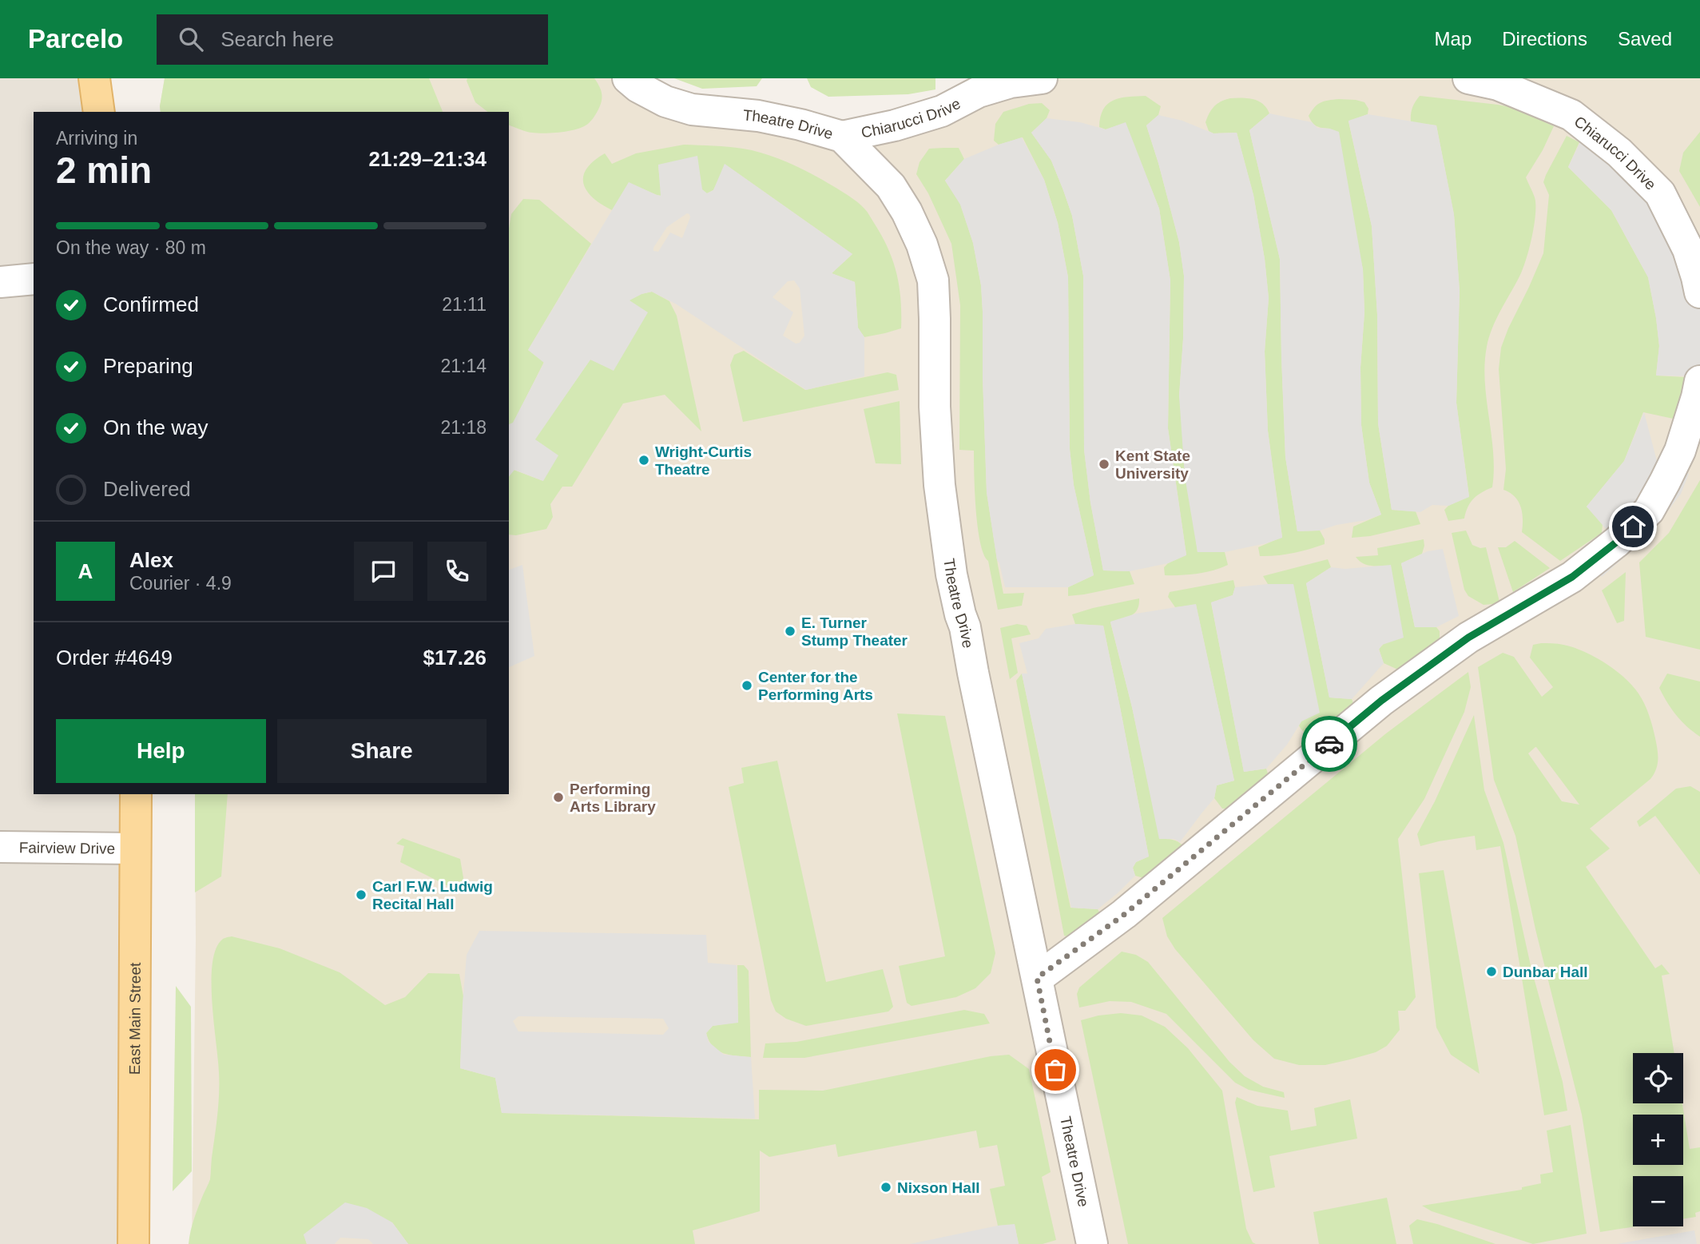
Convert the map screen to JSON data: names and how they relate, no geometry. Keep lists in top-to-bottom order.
{
  "streets": {
    "main road": ["East Main Street"],
    "street": ["Chiarucci Drive", "Theatre Drive", "Fairview Drive"]
  },
  "crossings": [
    ["Chiarucci Drive", "Theatre Drive"],
    ["Fairview Drive", "East Main Street"]
  ],
  "places": [
    "Wright-Curtis Theatre",
    "Kent State University",
    "E. Turner Stump Theater",
    "Center for the Performing Arts",
    "Performing Arts Library",
    "Carl F.W. Ludwig Recital Hall",
    "Dunbar Hall",
    "Nixson Hall"
  ],
  "page": {
    "header": "Parcelo",
    "search": "Search here",
    "nav": ["Map", "Directions", "Saved"],
    "heading": ["2 min", "Arriving in", "21:29–21:34"],
    "panel": [
      "Alex",
      "Courier · 4.9",
      "Order #4649",
      "$17.26"
    ],
    "bar": "On the way · 80 m",
    "list": [
      ["Confirmed", "21:11"],
      ["Preparing", "21:14"],
      ["On the way", "21:18"],
      "Delivered"
    ],
    "round": "A",
    "buttons": ["Help", "Share"],
    "map_buttons": ["+", "−"]
  }
}
